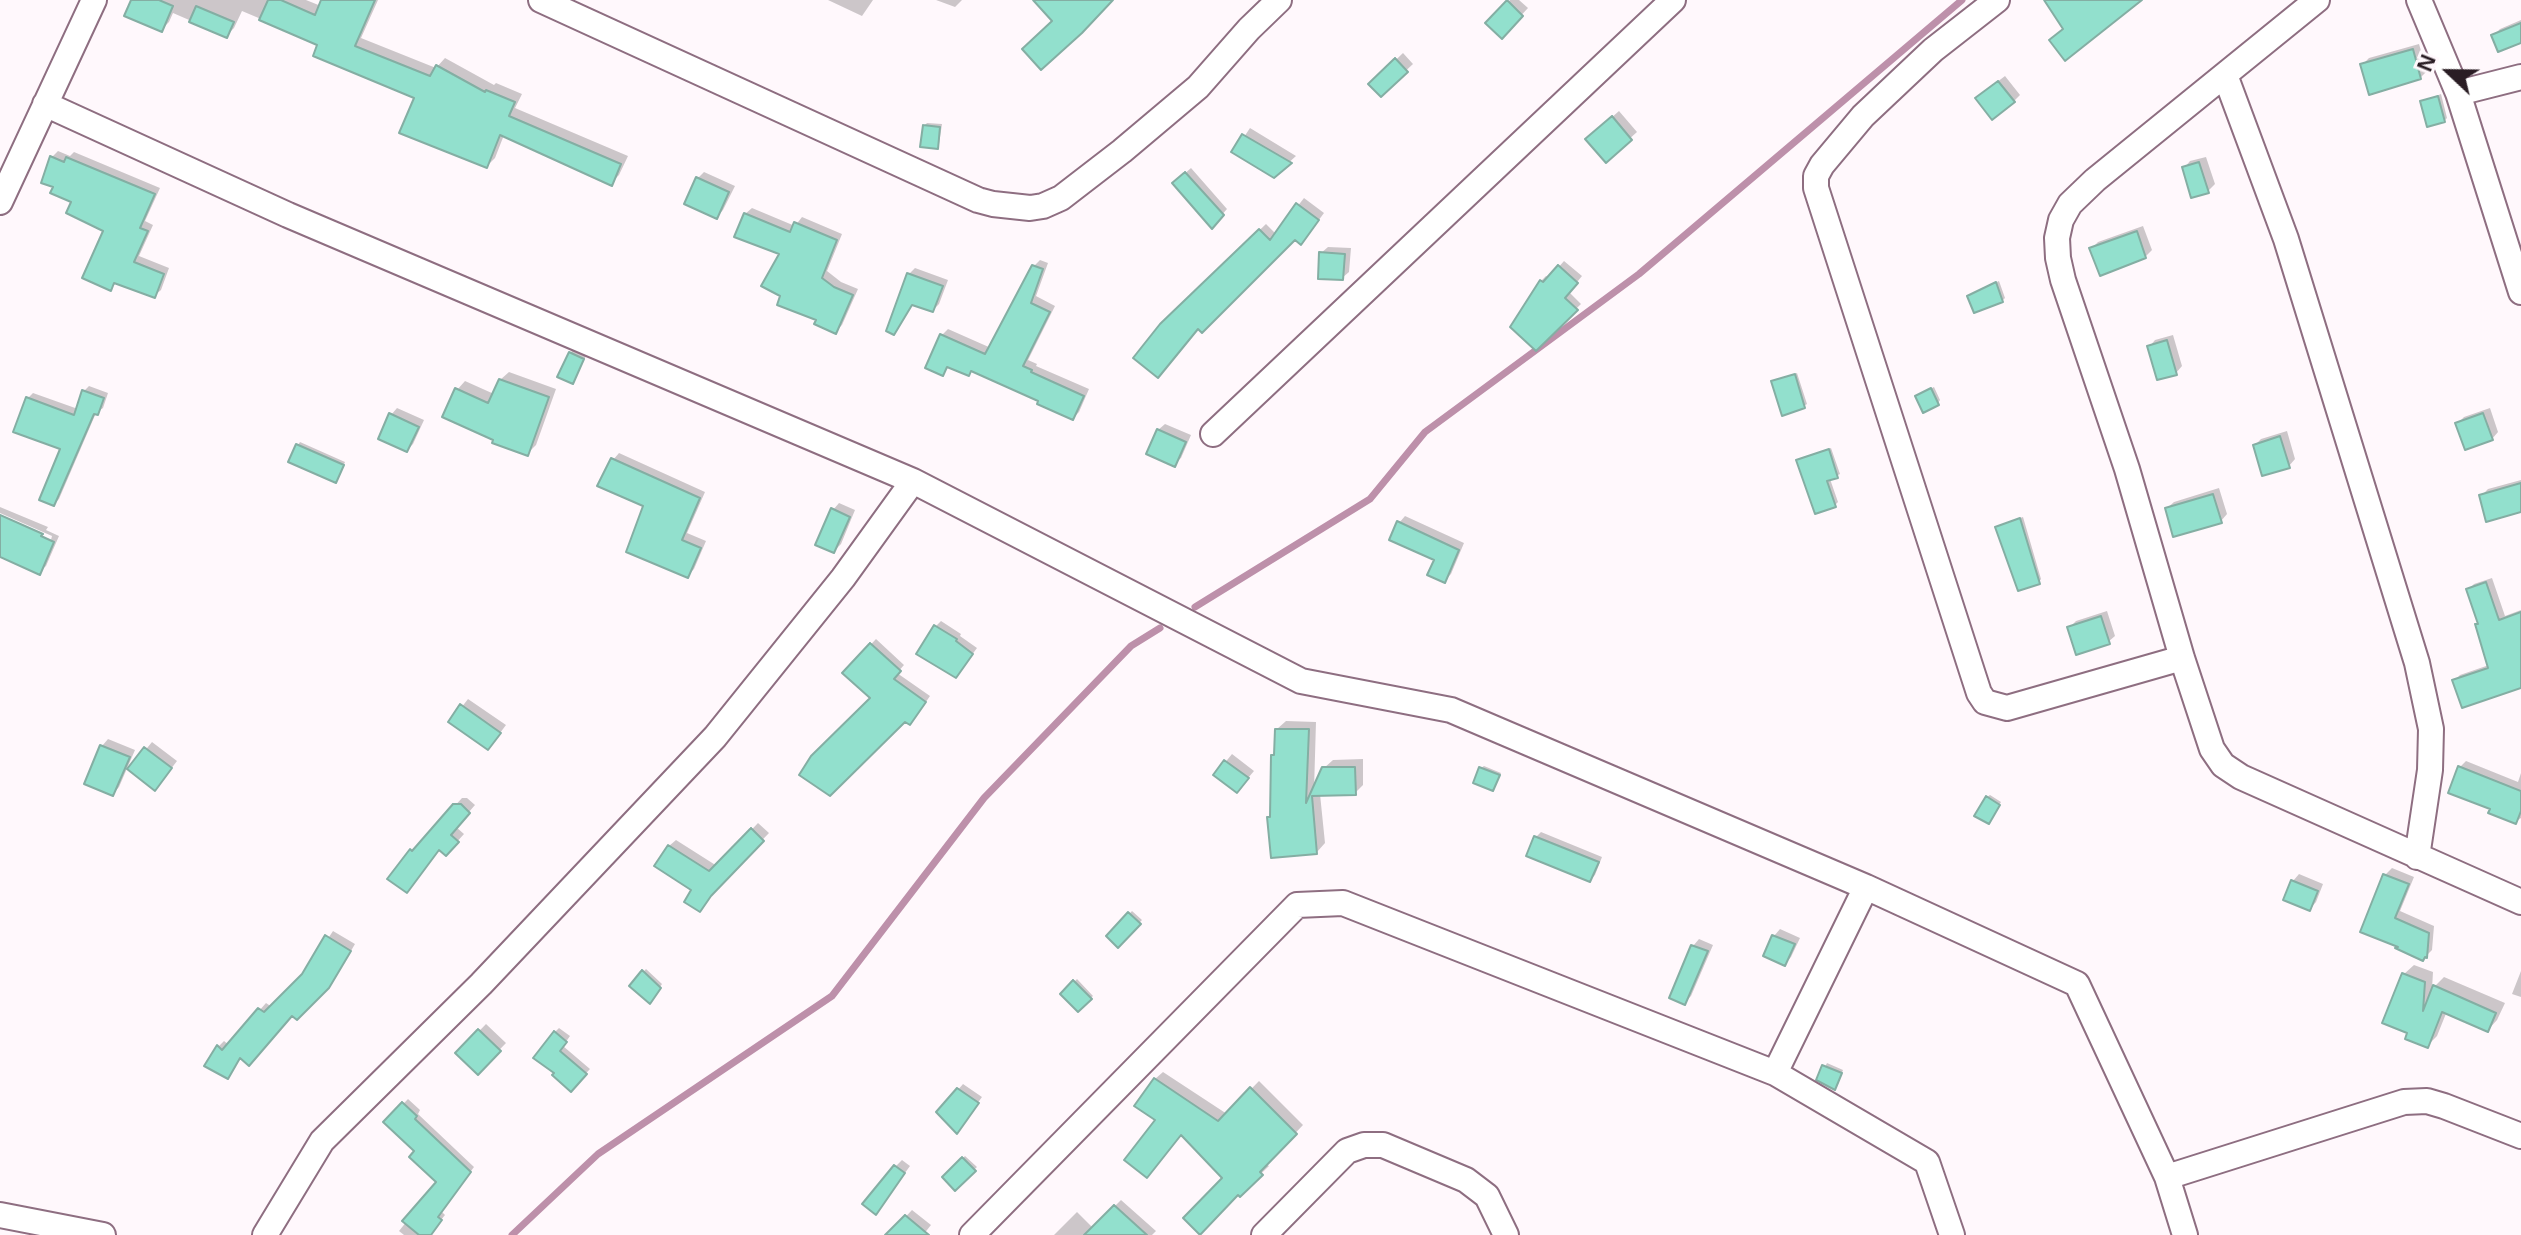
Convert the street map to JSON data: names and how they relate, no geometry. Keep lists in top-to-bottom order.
{
  "north": "left"
}
